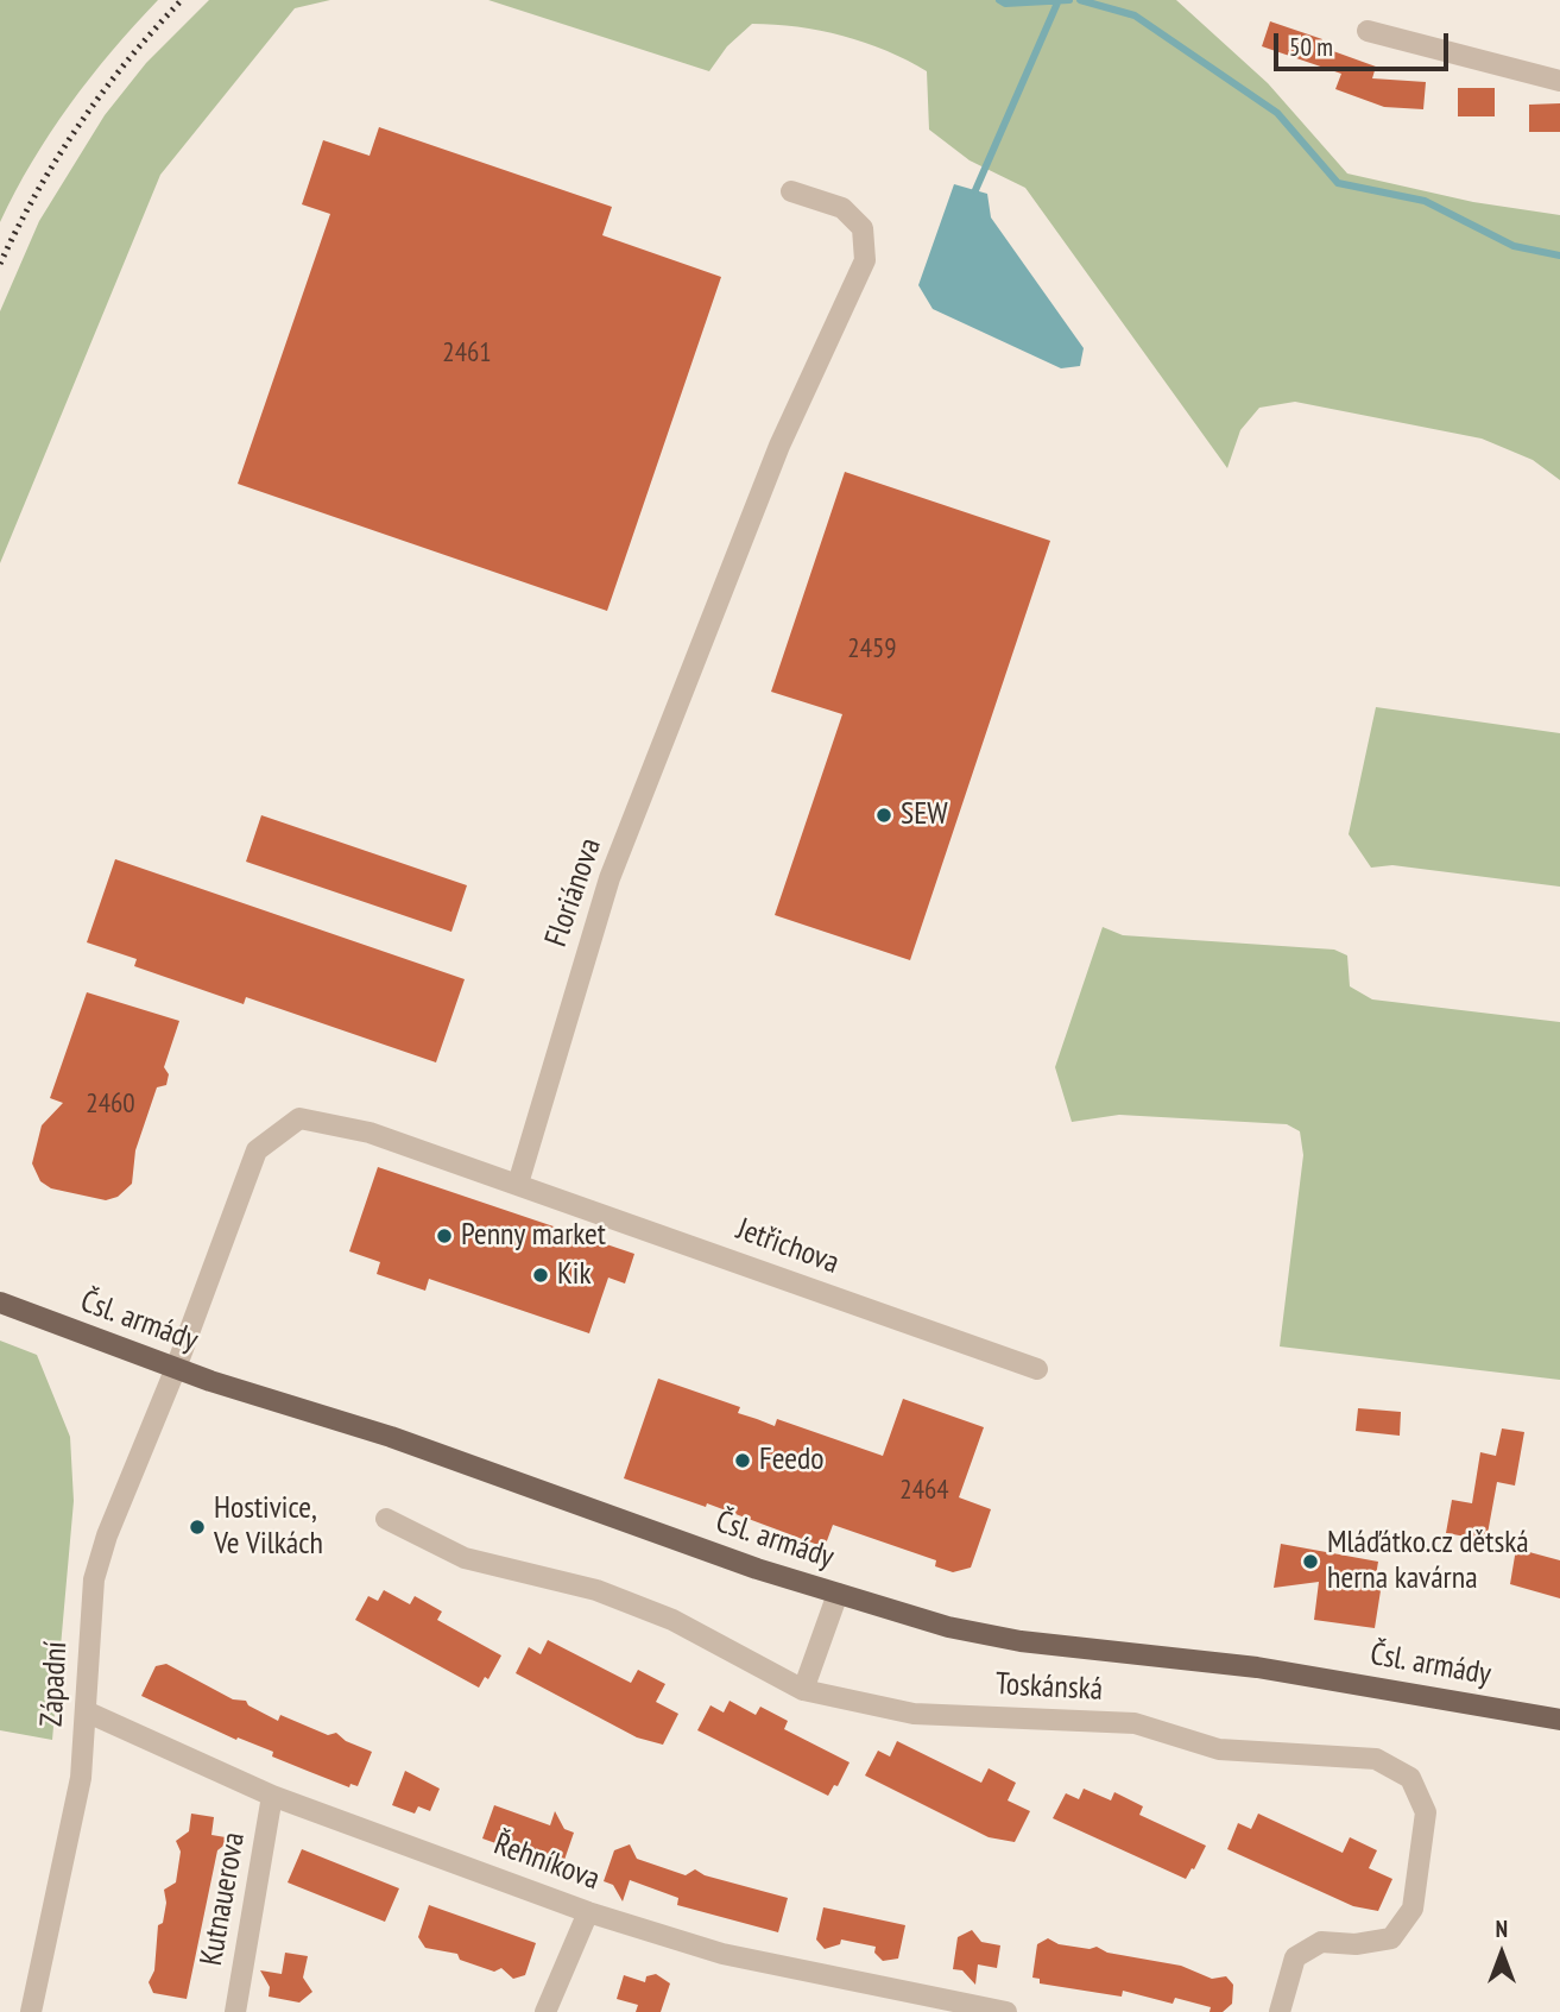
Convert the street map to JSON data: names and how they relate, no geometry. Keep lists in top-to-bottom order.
{
  "streets": {
    "main road": ["Čsl. armády"],
    "street": [
      "Floriánova",
      "Jetřichova",
      "Západní",
      "Toskánská",
      "Řehníkova",
      "Kutnauerova"
    ]
  },
  "crossings": [
    ["Floriánova", "Jetřichova"],
    ["Čsl. armády", "Západní"],
    ["Západní", "Řehníkova"],
    ["Řehníkova", "Kutnauerova"]
  ],
  "places": [
    "SEW",
    "Penny market",
    "Kik",
    "Feedo",
    "Hostivice, Ve Vilkách",
    "Mláďátko.cz dětská herna kavárna"
  ],
  "house_numbers": [
    "2461",
    "2459",
    "2460",
    "2464"
  ],
  "scale_bar": "50 m",
  "north": "top"
}
